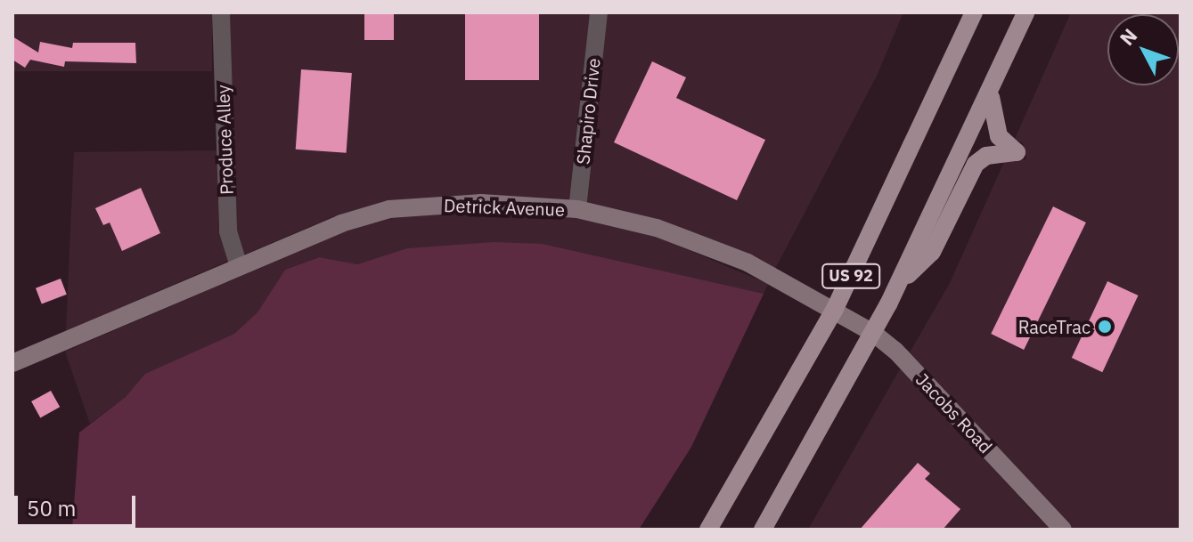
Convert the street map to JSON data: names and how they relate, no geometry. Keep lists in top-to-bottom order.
{
  "streets": {
    "main road": ["US 92"],
    "street": [
      "Shapiro Drive",
      "Produce Alley",
      "Detrick Avenue",
      "Jacobs Road"
    ]
  },
  "crossings": [
    ["Shapiro Drive", "Detrick Avenue"],
    ["Produce Alley", "Detrick Avenue"],
    ["Detrick Avenue", "US 92"],
    ["Detrick Avenue", "Jacobs Road"],
    ["US 92", "Jacobs Road"]
  ],
  "places": ["RaceTrac"],
  "scale_bar": "50 m",
  "north": "top left"
}
